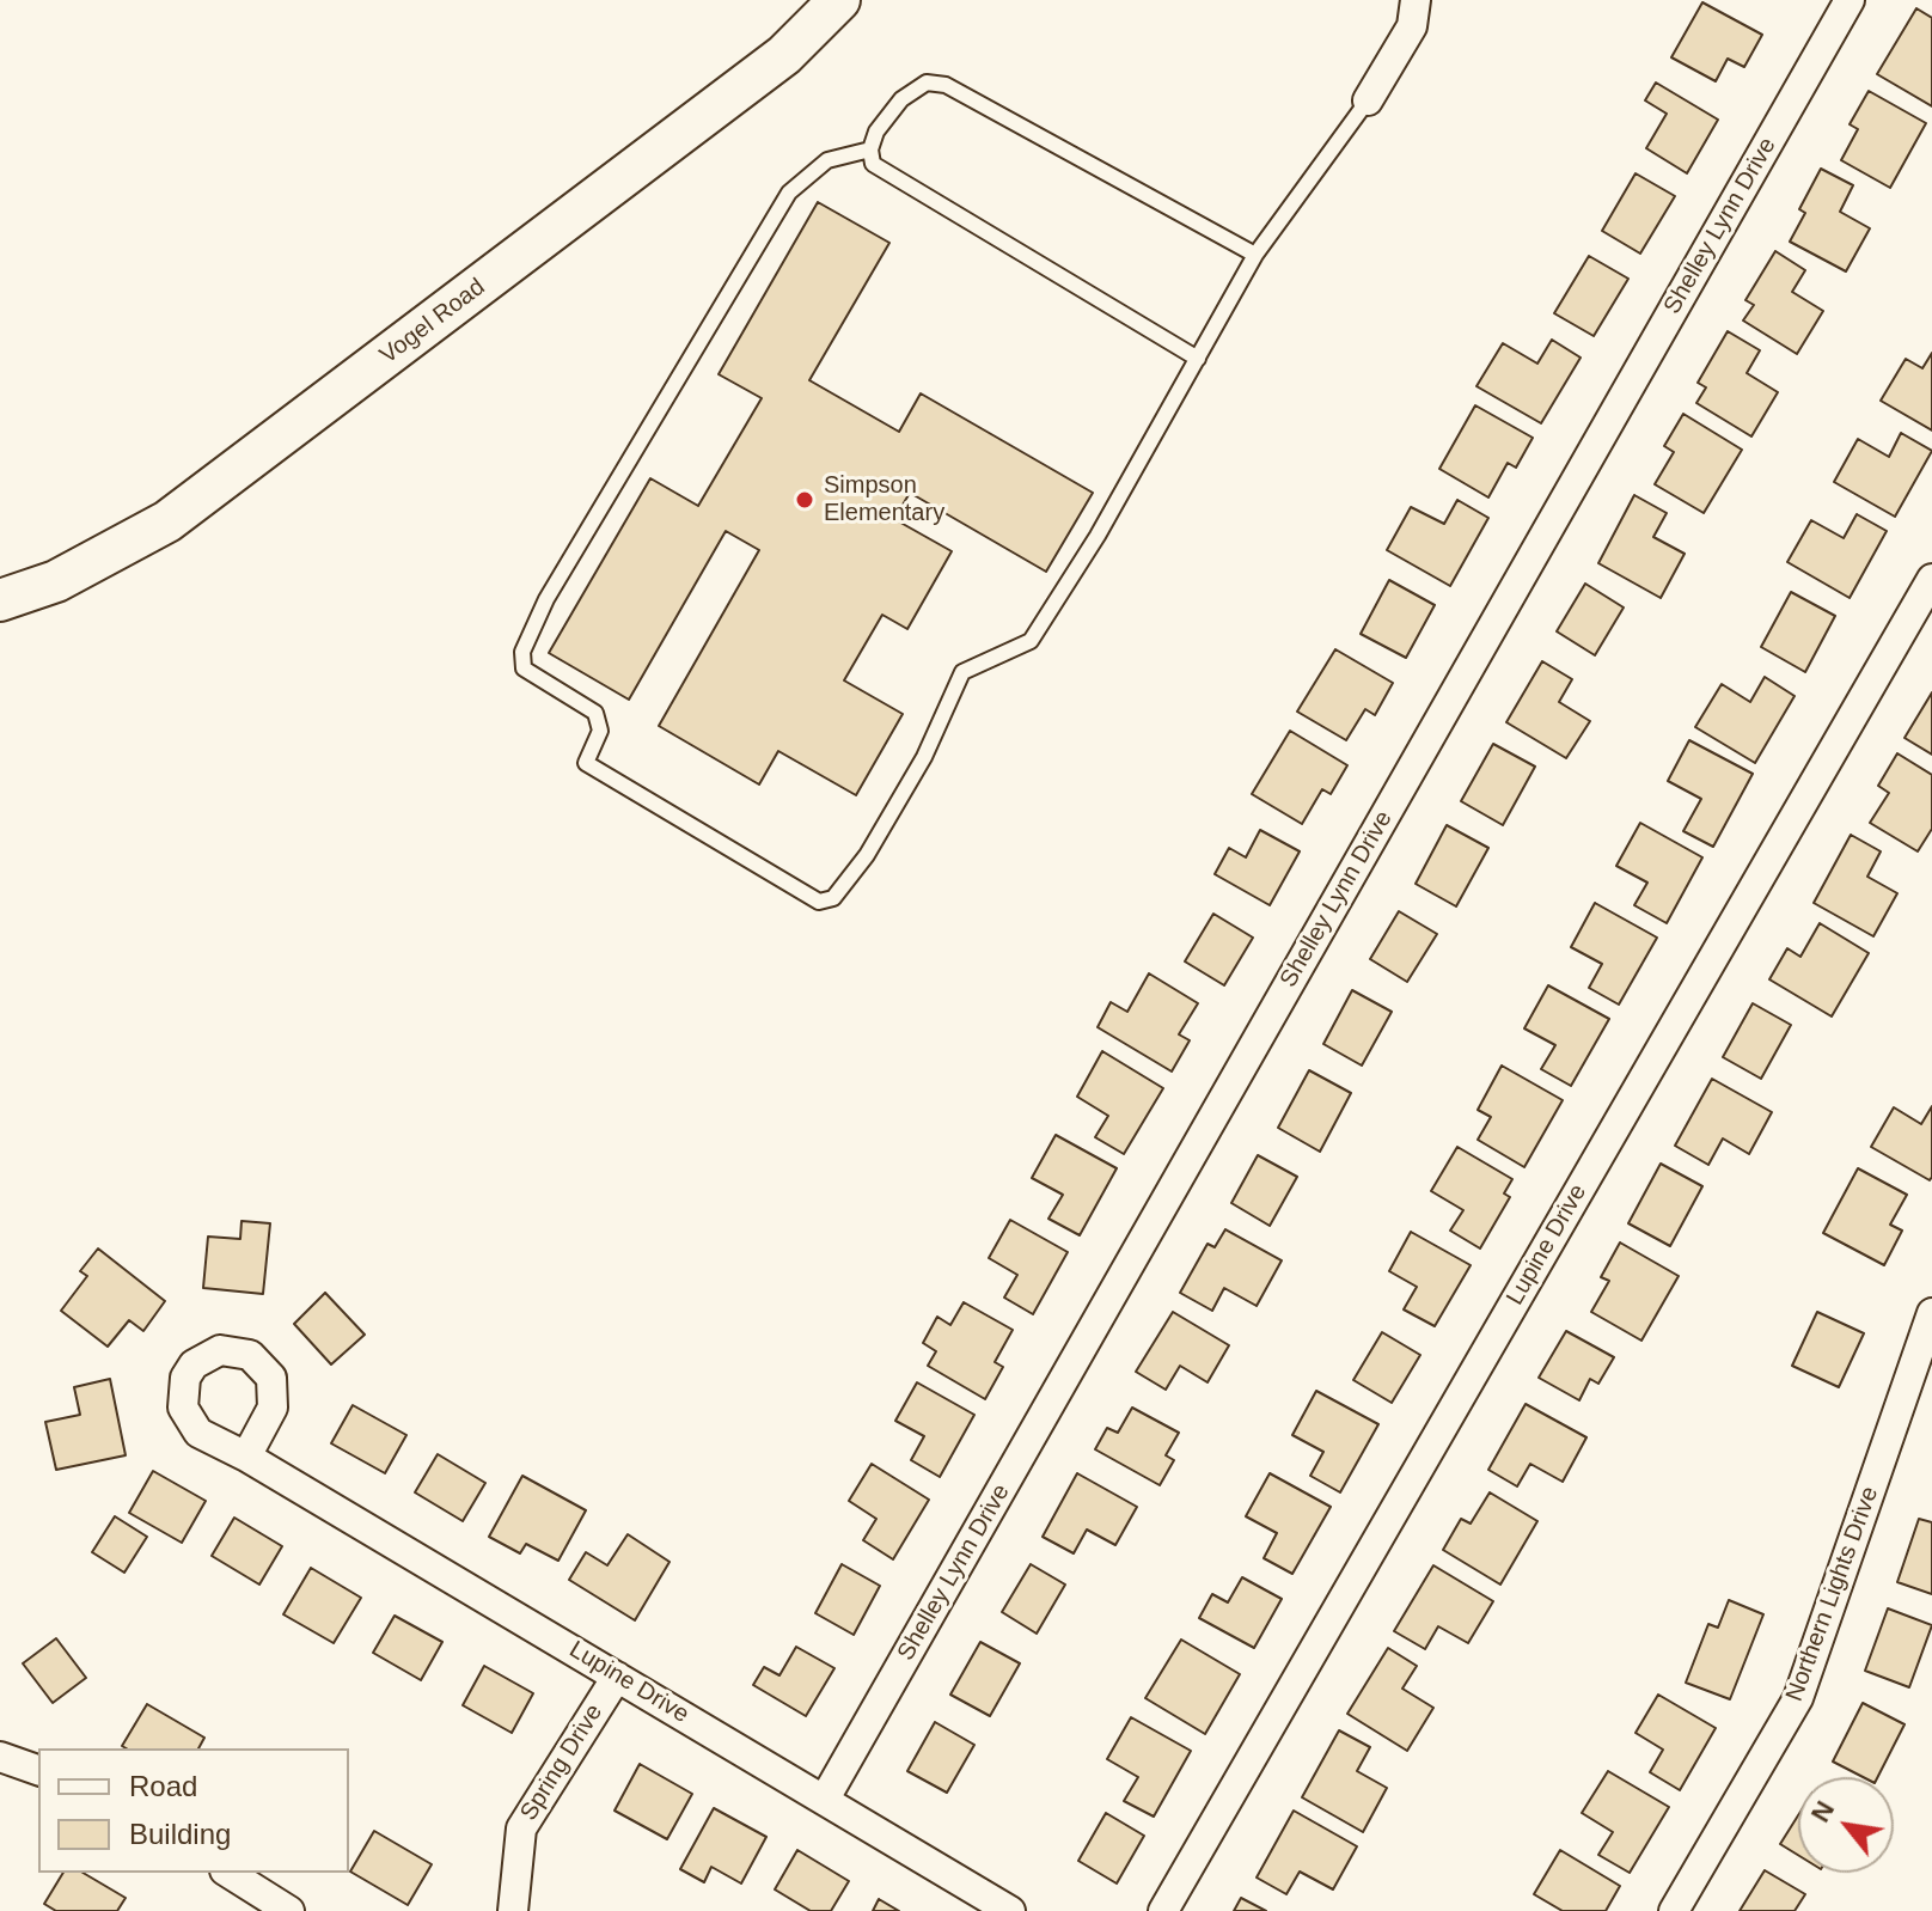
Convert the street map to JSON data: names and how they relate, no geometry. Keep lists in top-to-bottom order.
{
  "streets": {
    "main road": ["Vogel Road"],
    "street": [
      "Shelley Lynn Drive",
      "Lupine Drive",
      "Northern Lights Drive",
      "Spring Drive"
    ]
  },
  "crossings": [
    ["Shelley Lynn Drive", "Lupine Drive"],
    ["Lupine Drive", "Spring Drive"]
  ],
  "places": ["Simpson Elementary"],
  "legend": ["Road", "Building"],
  "north": "top left"
}
